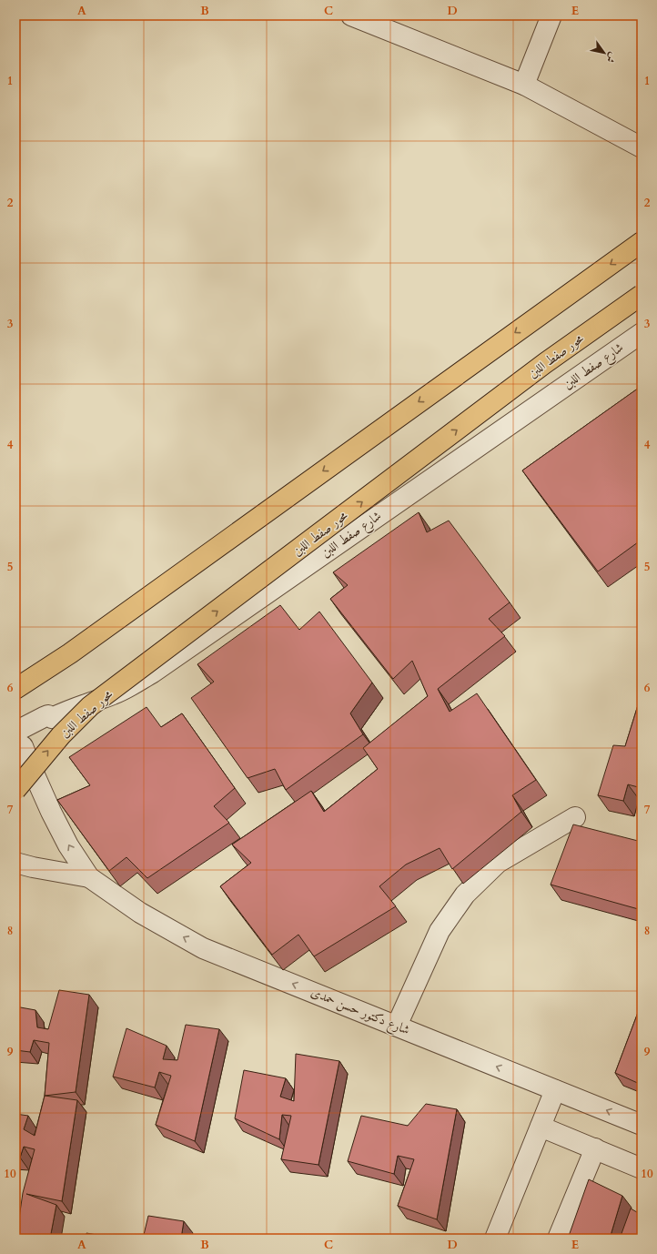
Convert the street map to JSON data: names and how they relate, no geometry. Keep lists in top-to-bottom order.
{
  "streets": {
    "main road": ["محور صفط اللبن"],
    "street": ["شارع صفط اللبن", "شارع دكتور حسن حمدى"]
  },
  "crossings": [
    ["شارع صفط اللبن", "شارع دكتور حسن حمدى"]
  ],
  "one_way": ["شارع دكتور حسن حمدى"],
  "north": "bottom right",
  "grid": {
    "columns": [
      "A",
      "B",
      "C",
      "D",
      "E"
    ],
    "rows": [
      "1",
      "2",
      "3",
      "4",
      "5",
      "6",
      "7",
      "8",
      "9",
      "10"
    ]
  }
}
